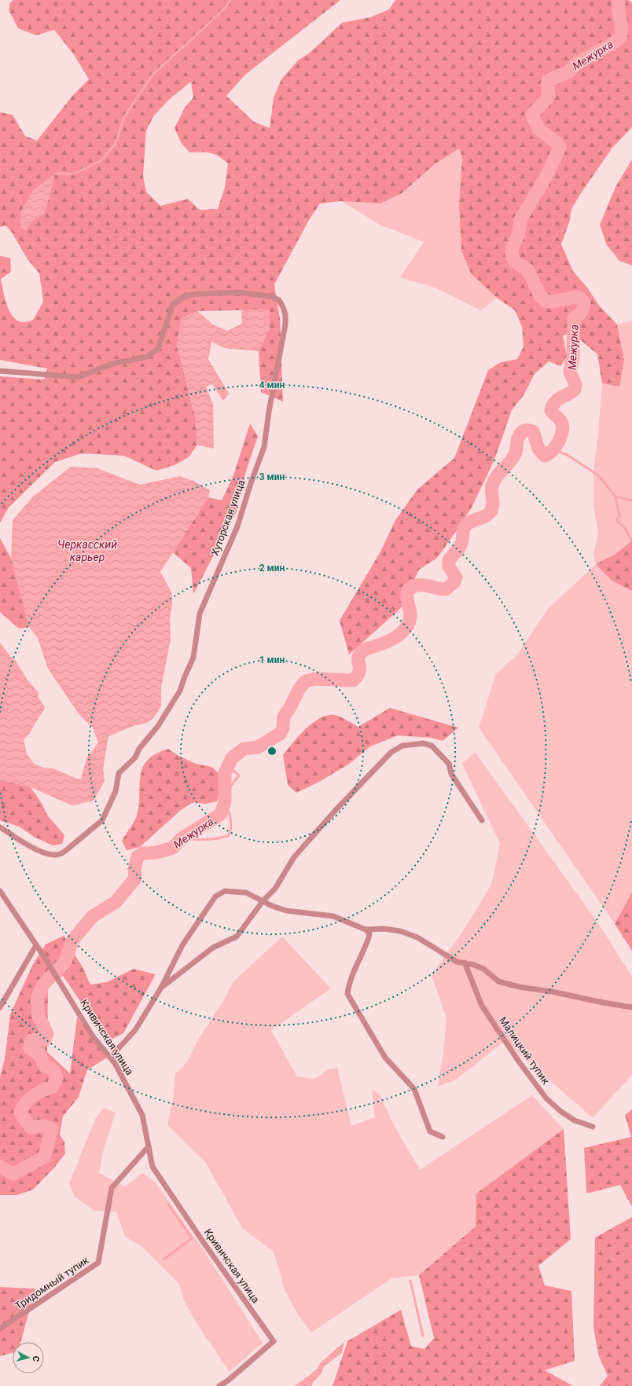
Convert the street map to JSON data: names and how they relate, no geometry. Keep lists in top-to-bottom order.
{
  "streets": {
    "street": [
      "Хуторская улица",
      "Кривичская улица",
      "Малицкий тупик",
      "Тридомный тупик"
    ]
  },
  "crossings": [
    ["Кривичская улица", "Тридомный тупик"]
  ],
  "water": ["Межурка", "Черкасский карьер"],
  "north": "right",
  "rings": [
    "4 мин",
    "3 мин",
    "2 мин",
    "1 мин"
  ]
}
